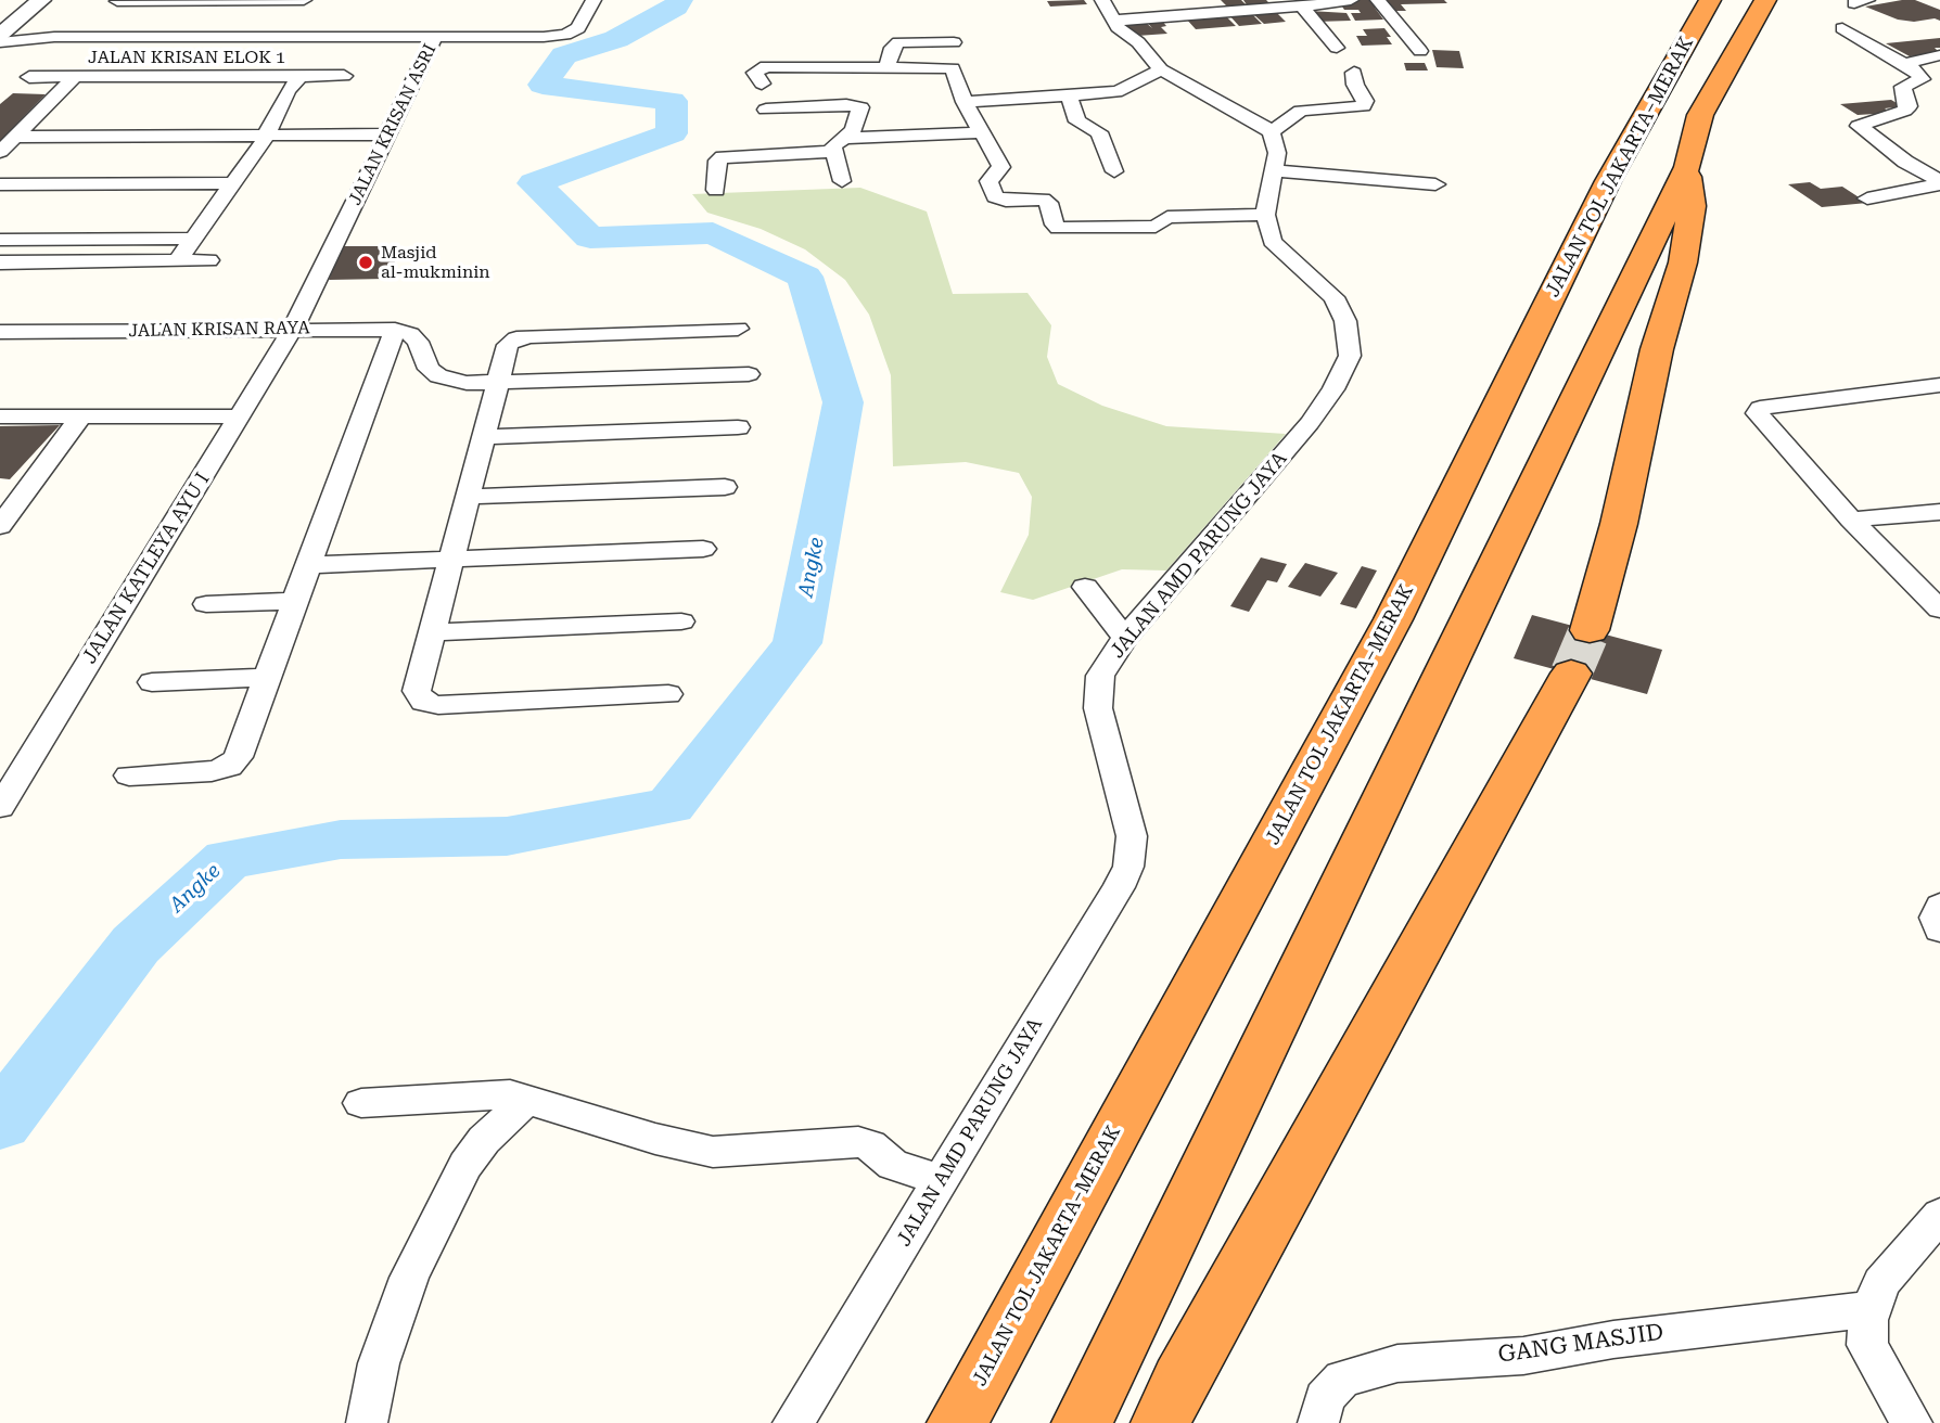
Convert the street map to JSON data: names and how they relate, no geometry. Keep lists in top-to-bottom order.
{
  "streets": {
    "highway": ["JALAN TOL JAKARTA–MERAK"],
    "street": [
      "JALAN KRISAN ELOK 1",
      "JALAN KRISAN ASRI",
      "JALAN KRISAN RAYA",
      "JALAN AMD PARUNG JAYA",
      "JALAN KATLEYA AYU I",
      "GANG MASJID"
    ]
  },
  "crossings": [
    ["JALAN KRISAN ASRI", "JALAN KRISAN RAYA"],
    ["JALAN KRISAN ASRI", "JALAN KATLEYA AYU I"],
    ["JALAN KRISAN RAYA", "JALAN KATLEYA AYU I"]
  ],
  "water": ["Angke"],
  "places": ["Masjid al-mukminin"]
}
